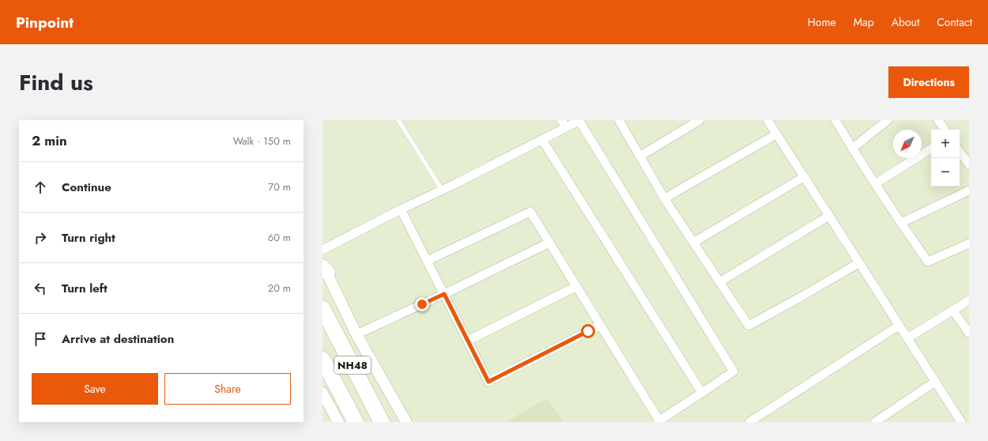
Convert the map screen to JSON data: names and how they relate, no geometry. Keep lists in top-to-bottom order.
{
  "streets": {
    "highway": ["NH48"]
  },
  "north": "bottom left",
  "page": {
    "header": "Pinpoint",
    "nav": [
      "Home",
      "Map",
      "About",
      "Contact"
    ],
    "title": "Find us",
    "buttons": [
      "Directions",
      ["Save", "Share"]
    ],
    "heading": ["2 min", "Walk · 150 m"],
    "map_buttons": ["+", "−"],
    "list": [
      ["Continue", "70 m"],
      ["Turn right", "60 m"],
      ["Turn left", "20 m"],
      "Arrive at destination"
    ]
  }
}
